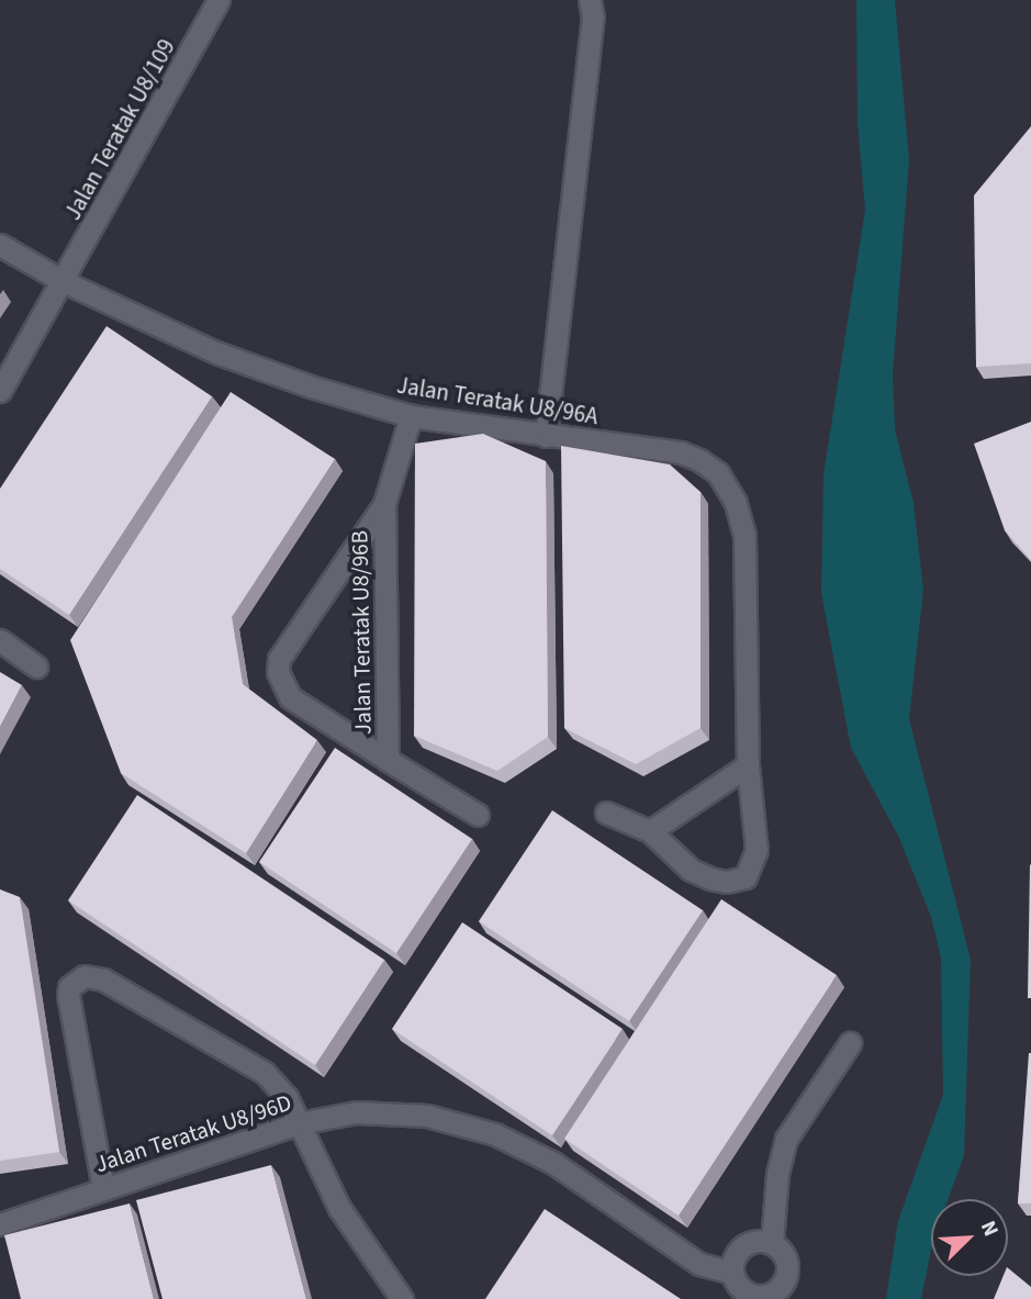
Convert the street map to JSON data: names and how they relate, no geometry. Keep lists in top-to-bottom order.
{
  "streets": {
    "street": [
      "Jalan Teratak U8/109",
      "Jalan Teratak U8/96A",
      "Jalan Teratak U8/96B",
      "Jalan Teratak U8/96D"
    ]
  },
  "crossings": [
    ["Jalan Teratak U8/109", "Jalan Teratak U8/96A"],
    ["Jalan Teratak U8/96A", "Jalan Teratak U8/96B"]
  ],
  "north": "top right"
}
